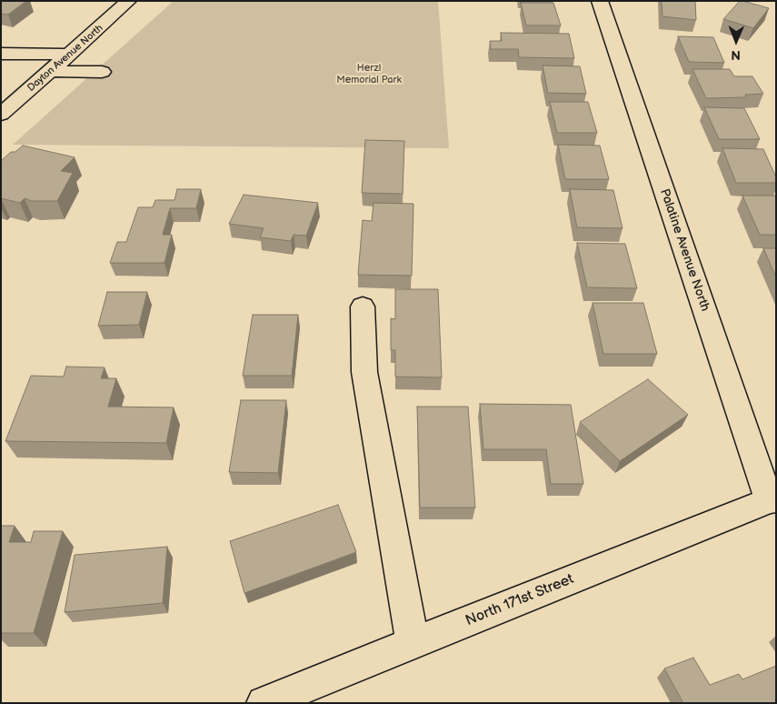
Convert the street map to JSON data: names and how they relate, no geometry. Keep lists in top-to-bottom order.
{
  "streets": {
    "street": ["Dayton Avenue North", "Palatine Avenue North", "North 171st Street"]
  },
  "crossings": [
    ["Palatine Avenue North", "North 171st Street"]
  ],
  "parks": ["Herzl Memorial Park"],
  "north": "bottom"
}
